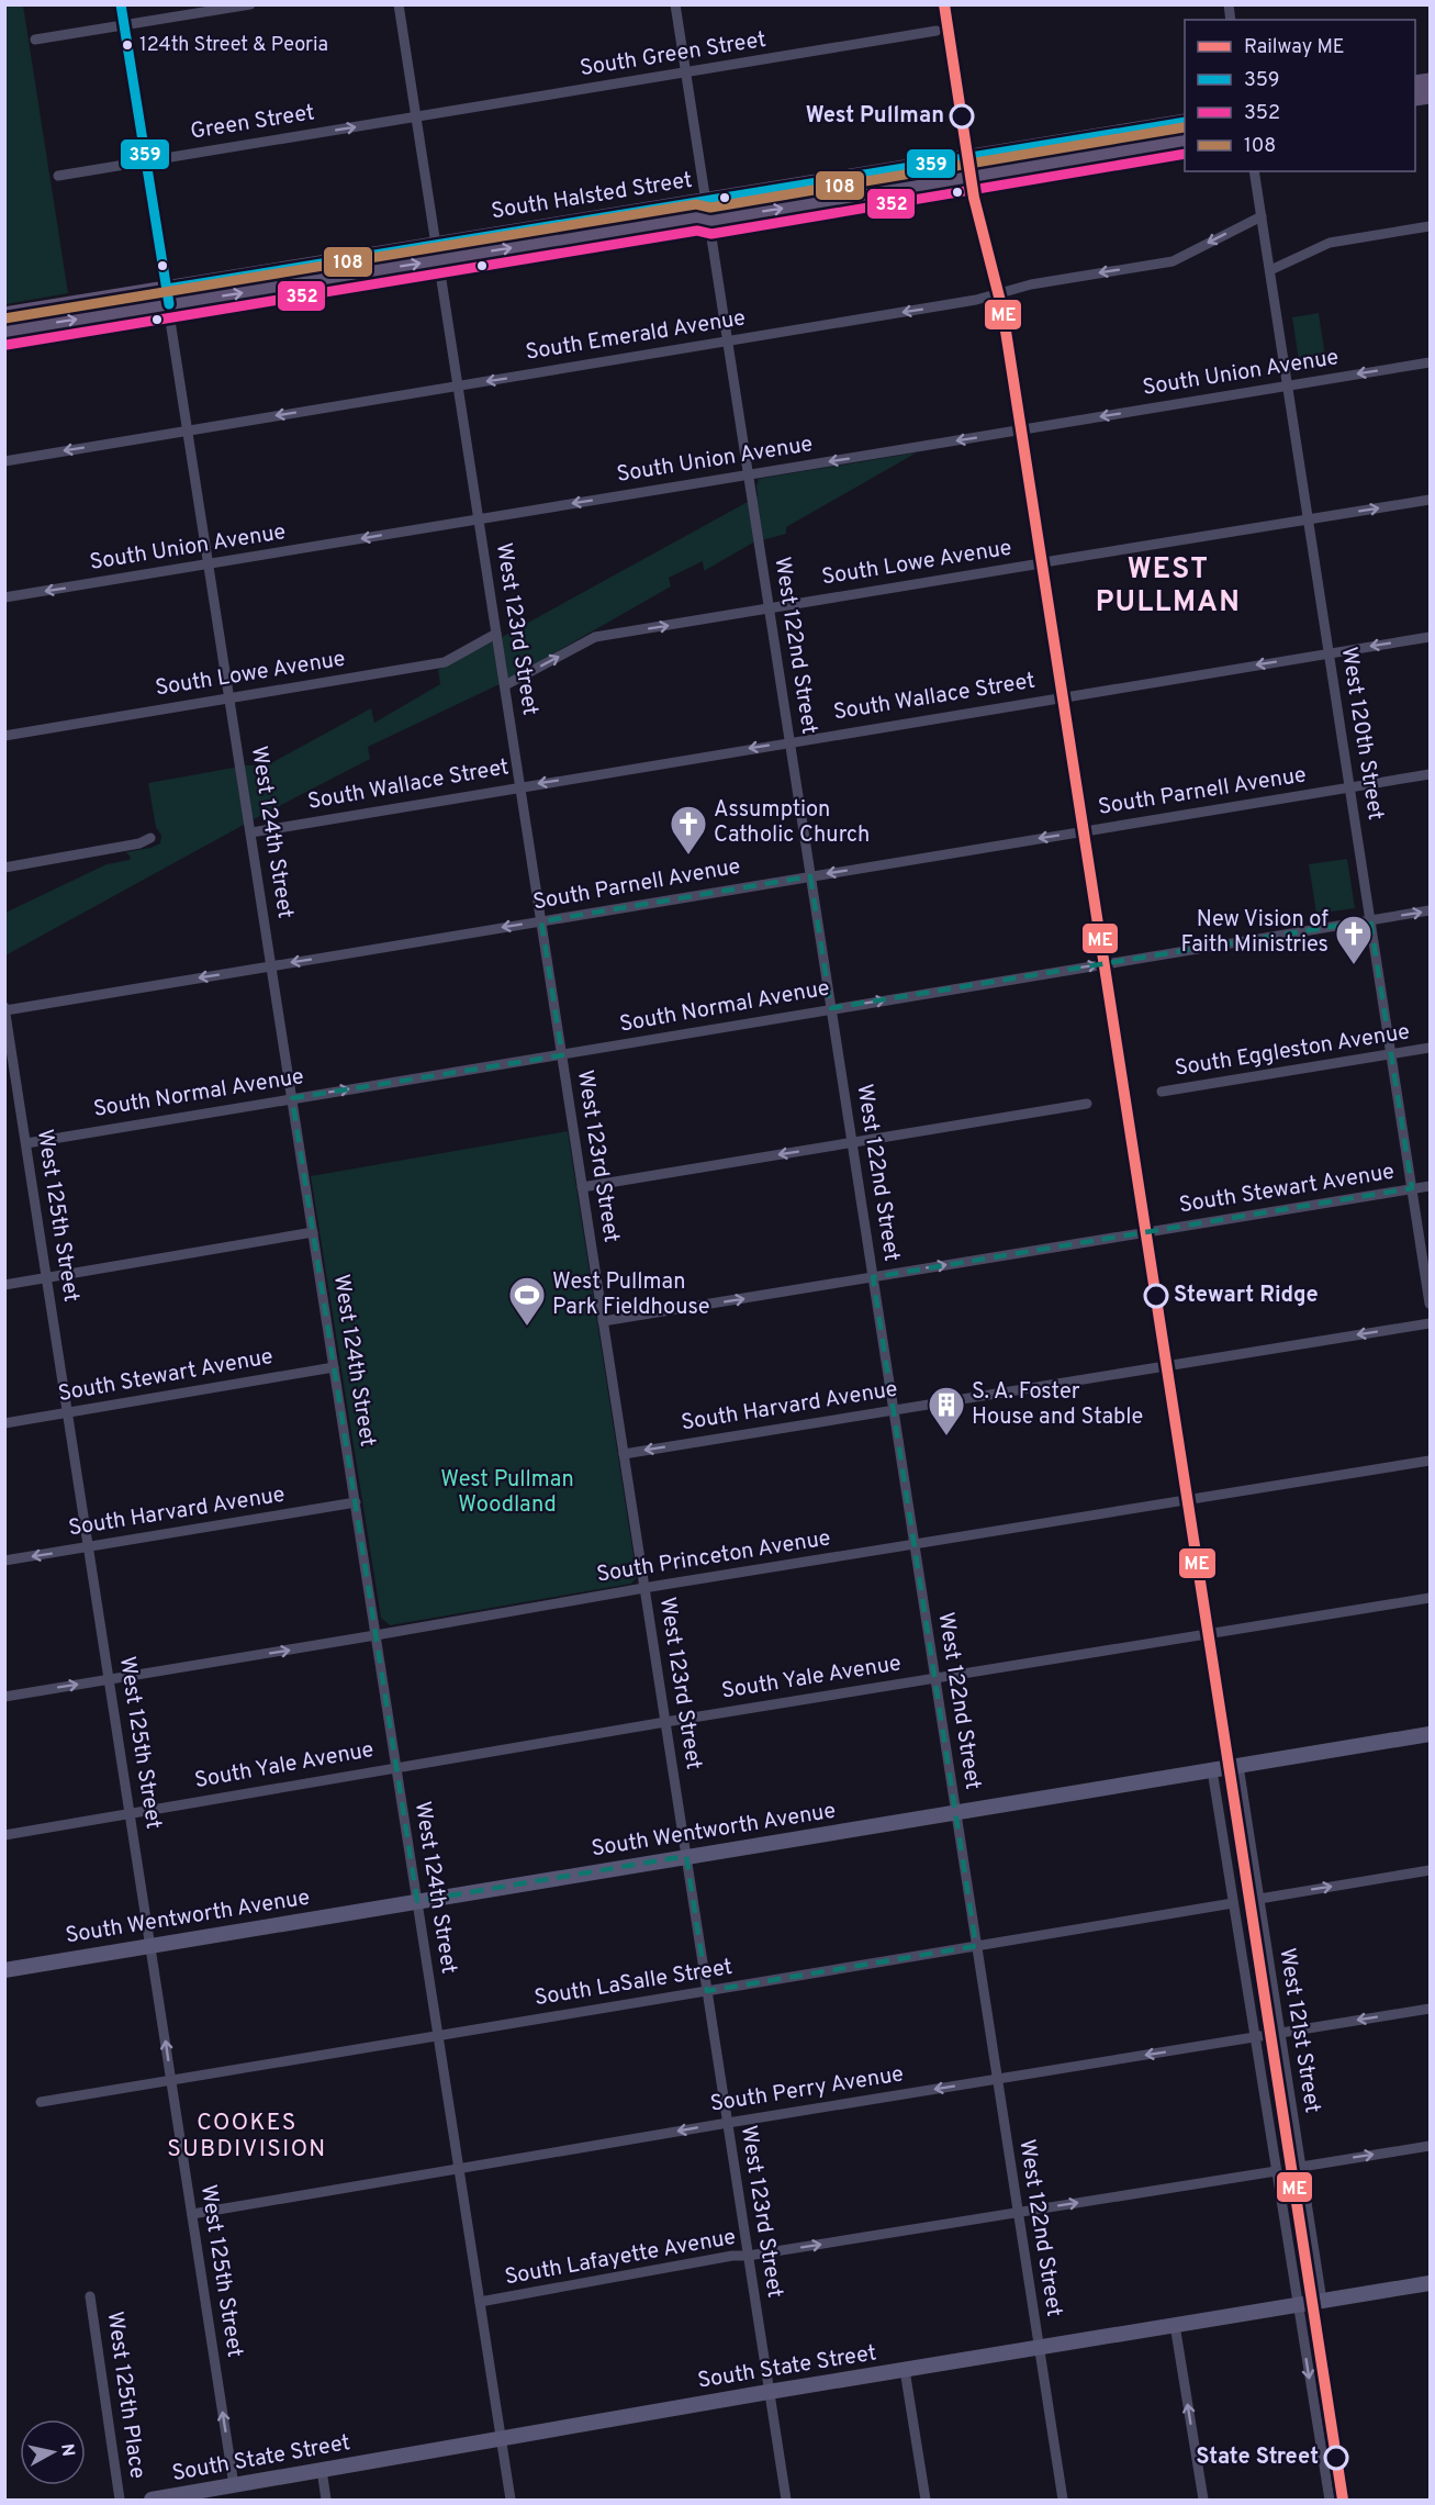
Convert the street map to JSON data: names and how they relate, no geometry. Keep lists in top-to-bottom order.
{
  "streets": {
    "main road": ["South Halsted Street"],
    "street": [
      "South Green Street",
      "Green Street",
      "South Emerald Avenue",
      "South Union Avenue",
      "South Lowe Avenue",
      "West 123rd Street",
      "West 122nd Street",
      "South Wallace Street",
      "West 120th Street",
      "South Parnell Avenue",
      "West 124th Street",
      "South Normal Avenue",
      "South Eggleston Avenue",
      "South Stewart Avenue",
      "West 125th Street",
      "South Harvard Avenue",
      "South Princeton Avenue",
      "South Yale Avenue",
      "South Wentworth Avenue",
      "South LaSalle Street",
      "West 121st Street",
      "South Perry Avenue",
      "South Lafayette Avenue",
      "South State Street",
      "West 125th Place"
    ]
  },
  "crossings": [
    ["South Green Street", "Green Street"],
    ["South Green Street", "West 123rd Street"],
    ["South Green Street", "West 122nd Street"],
    ["Green Street", "West 123rd Street"],
    ["Green Street", "West 124th Street"],
    ["South Halsted Street", "West 123rd Street"],
    ["South Halsted Street", "West 122nd Street"],
    ["South Halsted Street", "West 124th Street"],
    ["South Emerald Avenue", "West 123rd Street"],
    ["South Emerald Avenue", "West 122nd Street"],
    ["South Emerald Avenue", "West 120th Street"],
    ["South Emerald Avenue", "West 124th Street"],
    ["South Union Avenue", "West 123rd Street"],
    ["South Union Avenue", "West 122nd Street"],
    ["South Union Avenue", "West 120th Street"],
    ["South Union Avenue", "West 124th Street"],
    ["South Lowe Avenue", "West 123rd Street"],
    ["South Lowe Avenue", "West 122nd Street"],
    ["South Lowe Avenue", "West 124th Street"],
    ["West 123rd Street", "South Wallace Street"],
    ["West 123rd Street", "South Parnell Avenue"],
    ["West 123rd Street", "South Normal Avenue"],
    ["West 123rd Street", "South Stewart Avenue"],
    ["West 123rd Street", "South Harvard Avenue"],
    ["West 123rd Street", "South Princeton Avenue"],
    ["West 123rd Street", "South Yale Avenue"],
    ["West 123rd Street", "South Wentworth Avenue"],
    ["West 123rd Street", "South LaSalle Street"],
    ["West 123rd Street", "South Perry Avenue"],
    ["West 123rd Street", "South Lafayette Avenue"],
    ["West 123rd Street", "South State Street"],
    ["West 122nd Street", "South Wallace Street"],
    ["West 122nd Street", "South Parnell Avenue"],
    ["West 122nd Street", "South Normal Avenue"],
    ["West 122nd Street", "South Stewart Avenue"],
    ["West 122nd Street", "South Harvard Avenue"],
    ["West 122nd Street", "South Princeton Avenue"],
    ["West 122nd Street", "South Yale Avenue"],
    ["West 122nd Street", "South Wentworth Avenue"],
    ["West 122nd Street", "South LaSalle Street"],
    ["West 122nd Street", "South Perry Avenue"],
    ["West 122nd Street", "South Lafayette Avenue"],
    ["West 122nd Street", "South State Street"],
    ["South Wallace Street", "West 120th Street"],
    ["South Wallace Street", "West 124th Street"],
    ["West 120th Street", "South Parnell Avenue"],
    ["West 120th Street", "South Normal Avenue"],
    ["West 120th Street", "South Eggleston Avenue"],
    ["West 120th Street", "South Stewart Avenue"],
    ["South Parnell Avenue", "West 124th Street"],
    ["South Parnell Avenue", "West 125th Street"],
    ["West 124th Street", "South Normal Avenue"],
    ["West 124th Street", "South Stewart Avenue"],
    ["West 124th Street", "South Harvard Avenue"],
    ["West 124th Street", "South Princeton Avenue"],
    ["West 124th Street", "South Yale Avenue"],
    ["West 124th Street", "South Wentworth Avenue"],
    ["West 124th Street", "South LaSalle Street"],
    ["West 124th Street", "South Perry Avenue"],
    ["West 124th Street", "South Lafayette Avenue"],
    ["West 124th Street", "South State Street"],
    ["South Normal Avenue", "West 125th Street"],
    ["South Stewart Avenue", "West 125th Street"],
    ["West 125th Street", "South Harvard Avenue"],
    ["West 125th Street", "South Princeton Avenue"],
    ["West 125th Street", "South Yale Avenue"],
    ["West 125th Street", "South Wentworth Avenue"],
    ["West 125th Street", "South LaSalle Street"],
    ["West 125th Street", "South Perry Avenue"],
    ["West 125th Street", "South State Street"],
    ["South Wentworth Avenue", "West 121st Street"],
    ["South LaSalle Street", "West 121st Street"],
    ["West 121st Street", "South Perry Avenue"],
    ["West 121st Street", "South Lafayette Avenue"],
    ["West 121st Street", "South State Street"]
  ],
  "one_way": [
    "Green Street",
    "South Emerald Avenue",
    "South Union Avenue",
    "South Wallace Street",
    "South Parnell Avenue",
    "South Normal Avenue",
    "South Stewart Avenue",
    "South Harvard Avenue",
    "South Perry Avenue",
    "South Lafayette Avenue"
  ],
  "districts": ["WEST PULLMAN", "COOKES SUBDIVISION"],
  "parks": ["West Pullman Woodland"],
  "places": {
    "other": [
      "124th Street & Peoria",
      "West Pullman",
      "Stewart Ridge",
      "State Street"
    ],
    "church": ["Assumption Catholic Church", "New Vision of Faith Ministries"],
    "sports": ["West Pullman Park Fieldhouse"],
    "building": ["S. A. Foster House and Stable"]
  },
  "lines": [
    "rail line ME",
    "transit line 359",
    "transit line 108",
    "transit line 352"
  ],
  "legend": [
    "Railway ME",
    "359",
    "352",
    "108"
  ],
  "north": "right"
}
